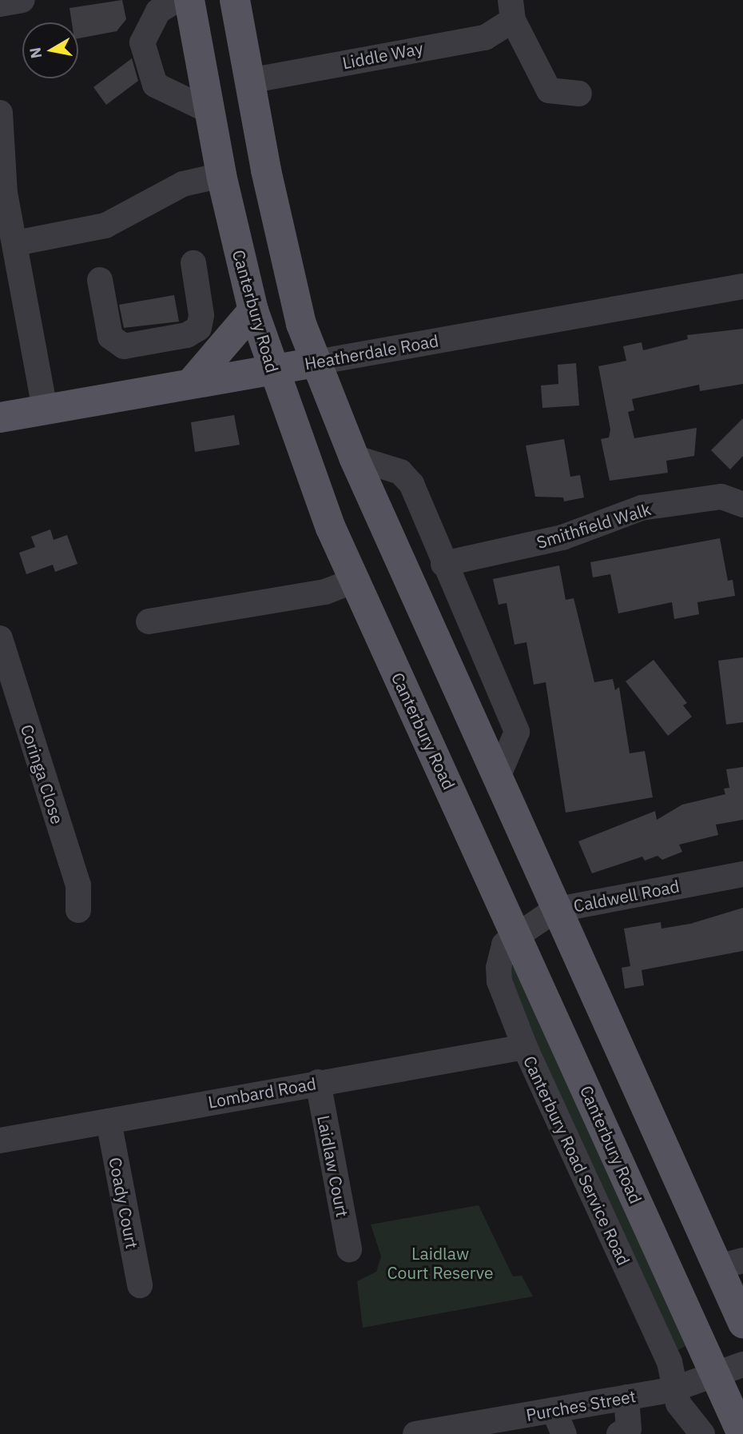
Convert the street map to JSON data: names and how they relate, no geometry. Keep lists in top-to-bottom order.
{
  "streets": {
    "main road": ["Canterbury Road", "Heatherdale Road"],
    "street": [
      "Liddle Way",
      "Smithfield Walk",
      "Coringa Close",
      "Caldwell Road",
      "Lombard Road",
      "Canterbury Road Service Road",
      "Laidlaw Court",
      "Coady Court",
      "Purches Street"
    ]
  },
  "crossings": [
    ["Canterbury Road", "Heatherdale Road"],
    ["Canterbury Road", "Caldwell Road"],
    ["Canterbury Road", "Canterbury Road Service Road"],
    ["Canterbury Road", "Purches Street"],
    ["Caldwell Road", "Canterbury Road Service Road"],
    ["Lombard Road", "Canterbury Road Service Road"],
    ["Lombard Road", "Laidlaw Court"],
    ["Lombard Road", "Coady Court"],
    ["Canterbury Road Service Road", "Purches Street"]
  ],
  "parks": ["Laidlaw Court Reserve"],
  "north": "left"
}
